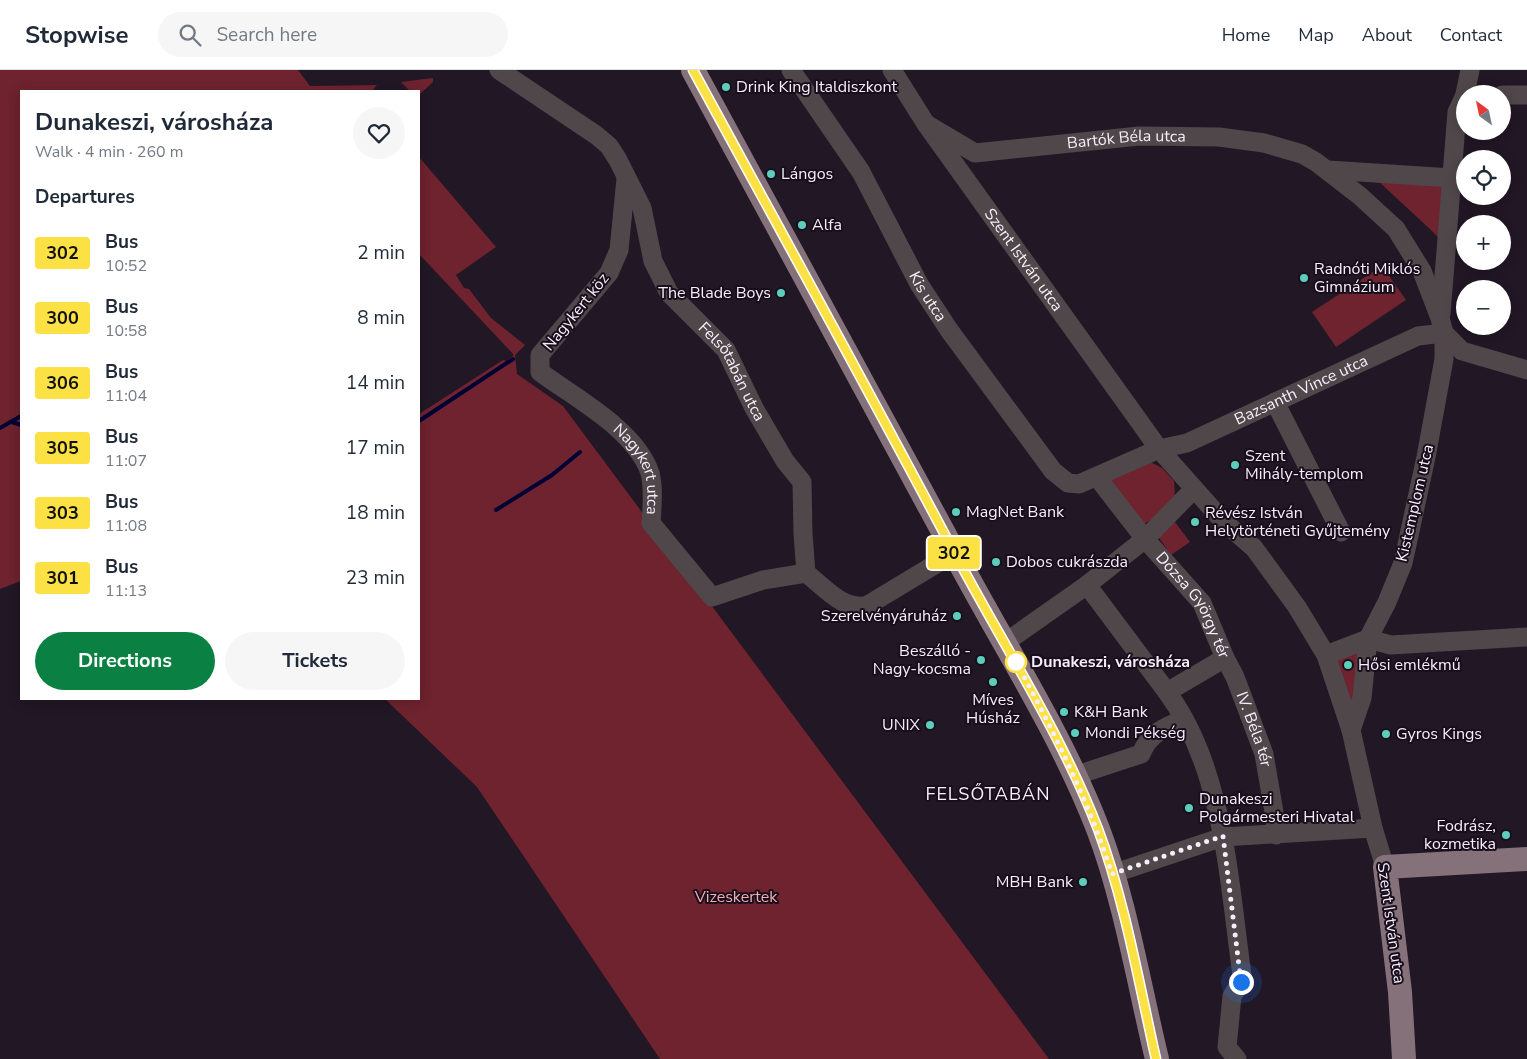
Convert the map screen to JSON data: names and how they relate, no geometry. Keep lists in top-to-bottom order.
{
  "streets": {
    "main road": ["Szent István utca"],
    "street": [
      "Bartók Béla utca",
      "Kis utca",
      "Nagykert köz",
      "Felsőtabán utca",
      "Bazsanth Vince utca",
      "Nagykert utca",
      "Kistemplom utca",
      "Dózsa György tér",
      "IV. Béla tér"
    ]
  },
  "crossings": [
    ["Bartók Béla utca", "Szent István utca"],
    ["Bartók Béla utca", "Bazsanth Vince utca"],
    ["Bartók Béla utca", "Kistemplom utca"],
    ["Szent István utca", "Kis utca"],
    ["Szent István utca", "Bazsanth Vince utca"],
    ["Kis utca", "Bazsanth Vince utca"],
    ["Kis utca", "Dózsa György tér"],
    ["Nagykert köz", "Felsőtabán utca"],
    ["Nagykert köz", "Nagykert utca"],
    ["Felsőtabán utca", "Nagykert utca"],
    ["Bazsanth Vince utca", "Kistemplom utca"],
    ["Dózsa György tér", "IV. Béla tér"]
  ],
  "districts": ["FELSŐTABÁN"],
  "parks": ["Vizeskertek"],
  "places": [
    "Drink King Italdiszkont",
    "Lángos",
    "Alfa",
    "Radnóti Miklós Gimnázium",
    "The Blade Boys",
    "Szent Mihály-templom",
    "MagNet Bank",
    "Révész István Helytörténeti Gyűjtemény",
    "Dobos cukrászda",
    "Szerelvényáruház",
    "Beszálló - Nagy-kocsma",
    "Dunakeszi, városháza",
    "Hősi emlékmű",
    "Míves Húsház",
    "K&H Bank",
    "UNIX",
    "Mondi Pékség",
    "Gyros Kings",
    "Dunakeszi Polgármesteri Hivatal",
    "Fodrász, kozmetika",
    "MBH Bank"
  ],
  "lines": ["bus line 302"],
  "north": "top left",
  "page": {
    "header": "Stopwise",
    "search": "Search here",
    "nav": [
      "Home",
      "Map",
      "About",
      "Contact"
    ],
    "on_map": "302",
    "map_buttons": ["+", "−"],
    "heading": [
      ["Dunakeszi, városháza", "Walk · 4 min · 260 m"],
      "Departures"
    ],
    "list": [
      {
        "mark": "302",
        "name": "Bus",
        "note": "10:52",
        "value": "2 min"
      },
      {
        "mark": "300",
        "name": "Bus",
        "note": "10:58",
        "value": "8 min"
      },
      {
        "mark": "306",
        "name": "Bus",
        "note": "11:04",
        "value": "14 min"
      },
      {
        "mark": "305",
        "name": "Bus",
        "note": "11:07",
        "value": "17 min"
      },
      {
        "mark": "303",
        "name": "Bus",
        "note": "11:08",
        "value": "18 min"
      },
      {
        "mark": "301",
        "name": "Bus",
        "note": "11:13",
        "value": "23 min"
      }
    ],
    "buttons": ["Directions", "Tickets"]
  }
}
